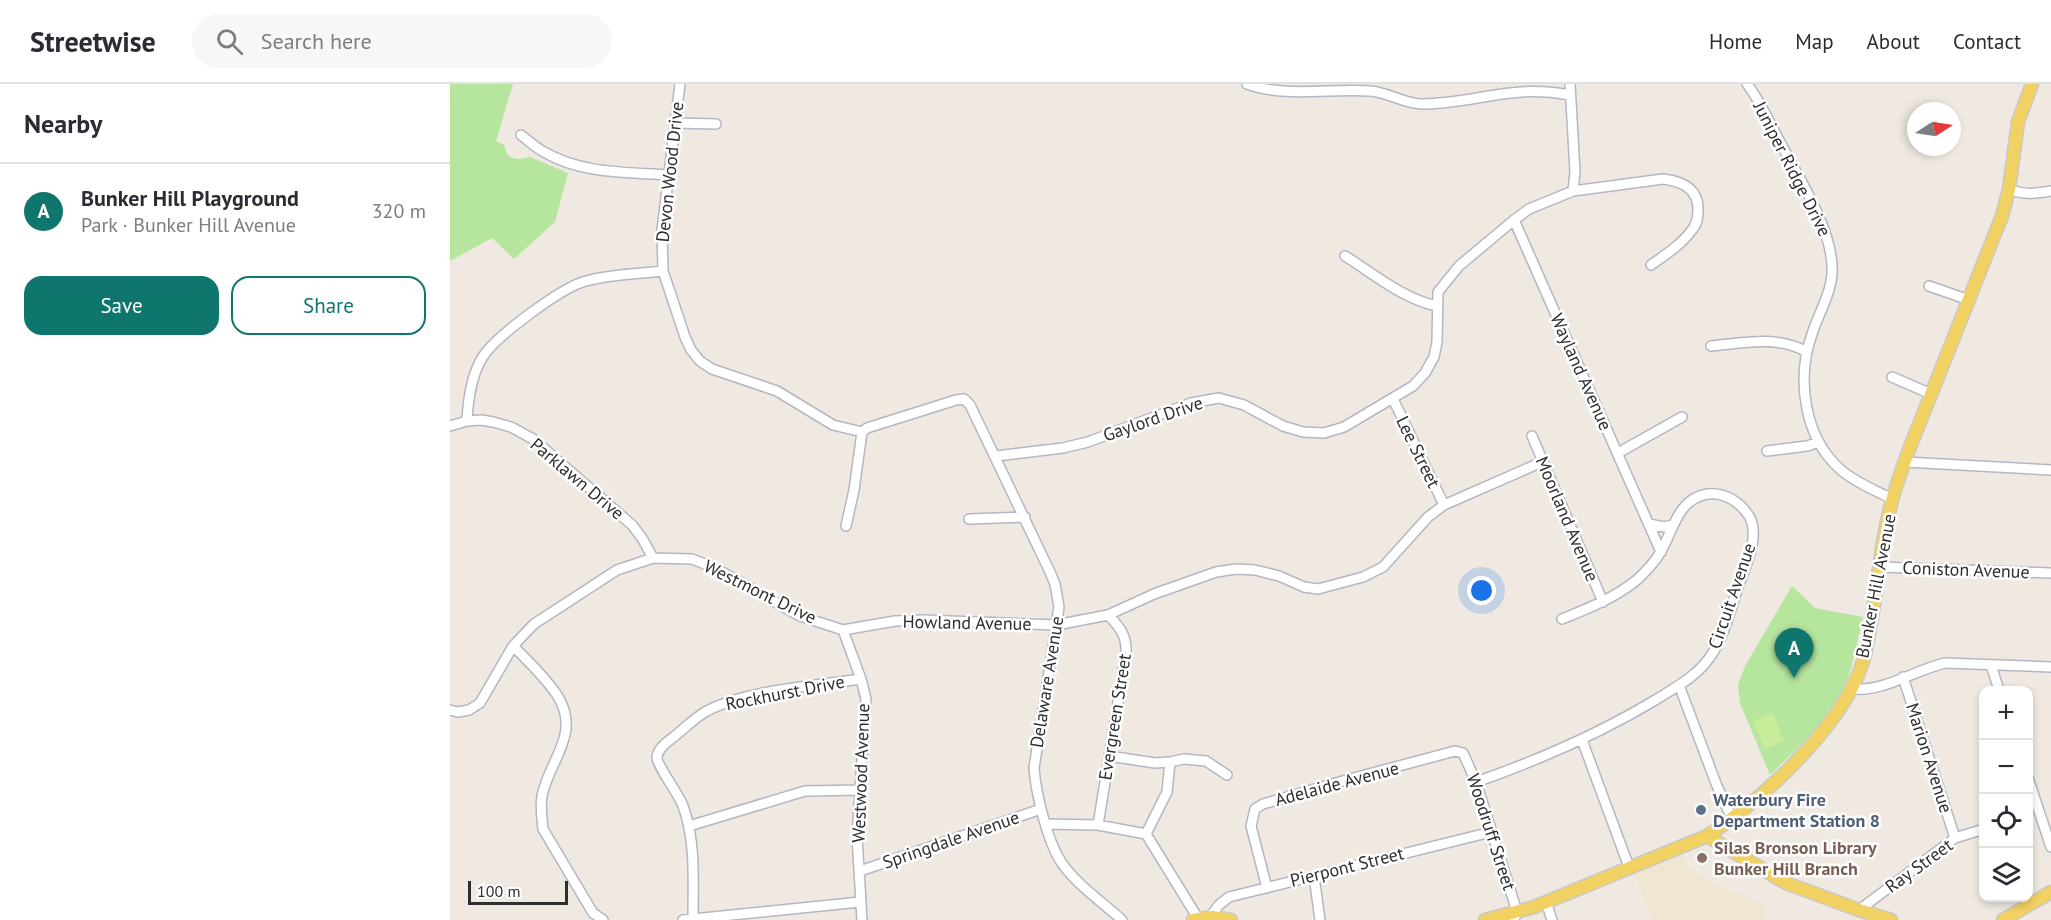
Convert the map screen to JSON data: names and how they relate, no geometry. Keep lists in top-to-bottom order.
{
  "streets": {
    "main road": ["Bunker Hill Avenue"],
    "street": [
      "Juniper Ridge Drive",
      "Devon Wood Drive",
      "Wayland Avenue",
      "Gaylord Drive",
      "Lee Street",
      "Parklawn Drive",
      "Moorland Avenue",
      "Coniston Avenue",
      "Westmont Drive",
      "Circuit Avenue",
      "Howland Avenue",
      "Delaware Avenue",
      "Rockhurst Drive",
      "Evergreen Street",
      "Marion Avenue",
      "Westwood Avenue",
      "Adelaide Avenue",
      "Woodruff Street",
      "Springdale Avenue",
      "Ray Street",
      "Pierpont Street"
    ]
  },
  "crossings": [
    ["Juniper Ridge Drive", "Bunker Hill Avenue"],
    ["Devon Wood Drive", "Delaware Avenue"],
    ["Wayland Avenue", "Gaylord Drive"],
    ["Wayland Avenue", "Circuit Avenue"],
    ["Gaylord Drive", "Lee Street"],
    ["Gaylord Drive", "Delaware Avenue"],
    ["Lee Street", "Howland Avenue"],
    ["Parklawn Drive", "Westmont Drive"],
    ["Moorland Avenue", "Circuit Avenue"],
    ["Moorland Avenue", "Howland Avenue"],
    ["Coniston Avenue", "Bunker Hill Avenue"],
    ["Bunker Hill Avenue", "Woodruff Street"],
    ["Westmont Drive", "Howland Avenue"],
    ["Westmont Drive", "Westwood Avenue"],
    ["Circuit Avenue", "Woodruff Street"],
    ["Howland Avenue", "Delaware Avenue"],
    ["Howland Avenue", "Evergreen Street"],
    ["Howland Avenue", "Westwood Avenue"],
    ["Delaware Avenue", "Springdale Avenue"],
    ["Rockhurst Drive", "Westwood Avenue"],
    ["Marion Avenue", "Ray Street"],
    ["Westwood Avenue", "Springdale Avenue"],
    ["Adelaide Avenue", "Woodruff Street"],
    ["Adelaide Avenue", "Pierpont Street"],
    ["Woodruff Street", "Pierpont Street"]
  ],
  "places": ["Waterbury Fire Department Station 8", "Silas Bronson Library Bunker Hill Branch"],
  "scale_bar": "100 m",
  "north": "right",
  "page": {
    "header": "Streetwise",
    "search": "Search here",
    "nav": [
      "Home",
      "Map",
      "About",
      "Contact"
    ],
    "heading": "Nearby",
    "list": [
      {
        "mark": "A",
        "name": "Bunker Hill Playground",
        "note": "Park · Bunker Hill Avenue",
        "value": "320 m"
      }
    ],
    "buttons": ["Save", "Share"],
    "pins": "A",
    "map_buttons": ["+", "−"],
    "scale": "100 m"
  }
}
